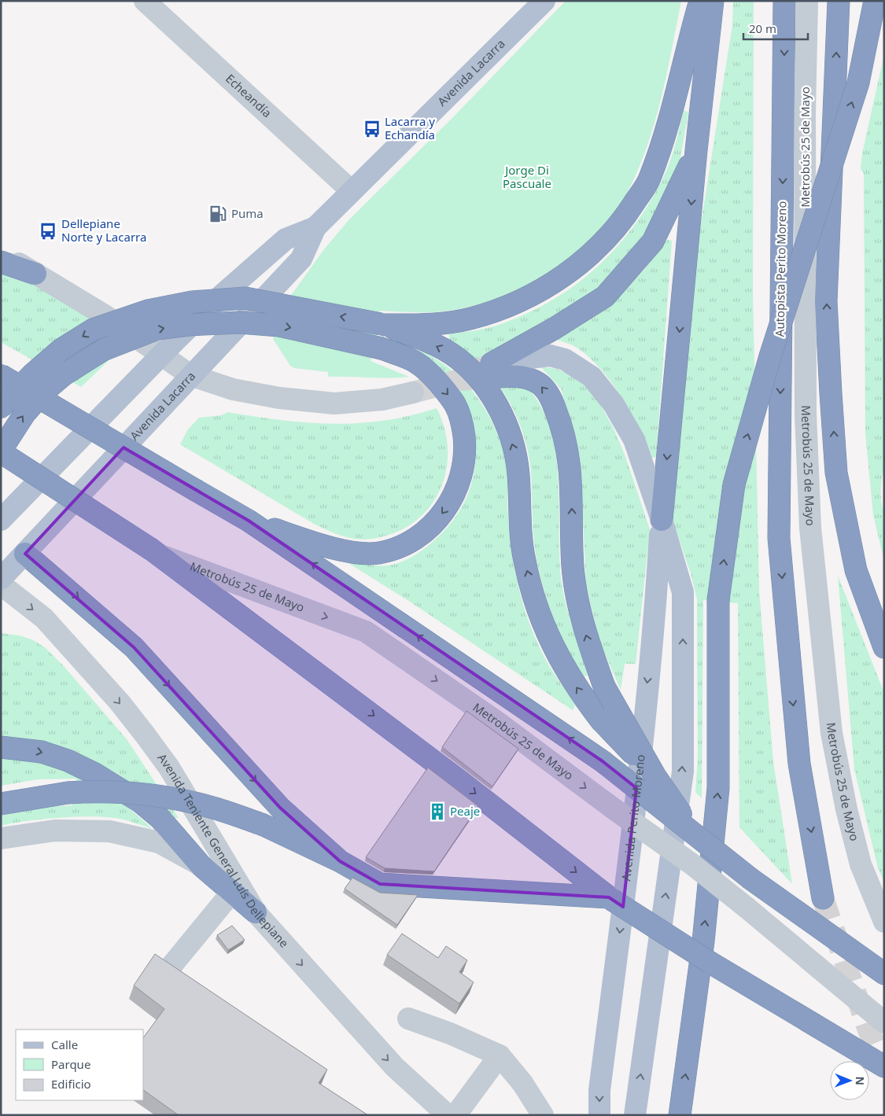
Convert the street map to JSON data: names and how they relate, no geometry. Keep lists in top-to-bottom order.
{
  "streets": {
    "highway": ["Autopista Perito Moreno"],
    "main road": ["Avenida Lacarra", "Avenida Perito Moreno"],
    "street": ["Echeandía", "Metrobús 25 de Mayo", "Avenida Teniente General Luís Dellepiane"]
  },
  "crossings": [
    ["Avenida Lacarra", "Echeandía"]
  ],
  "one_way": ["Metrobús 25 de Mayo", "Avenida Teniente General Luís Dellepiane"],
  "parks": ["Jorge Di Pascuale"],
  "places": {
    "bus stop": ["Lacarra y Echandía", "Dellepiane Norte y Lacarra"],
    "fuel station": ["Puma"],
    "building": ["Peaje"]
  },
  "legend": ["Calle", "Parque", "Edificio"],
  "scale_bar": "20 m",
  "north": "right"
}
